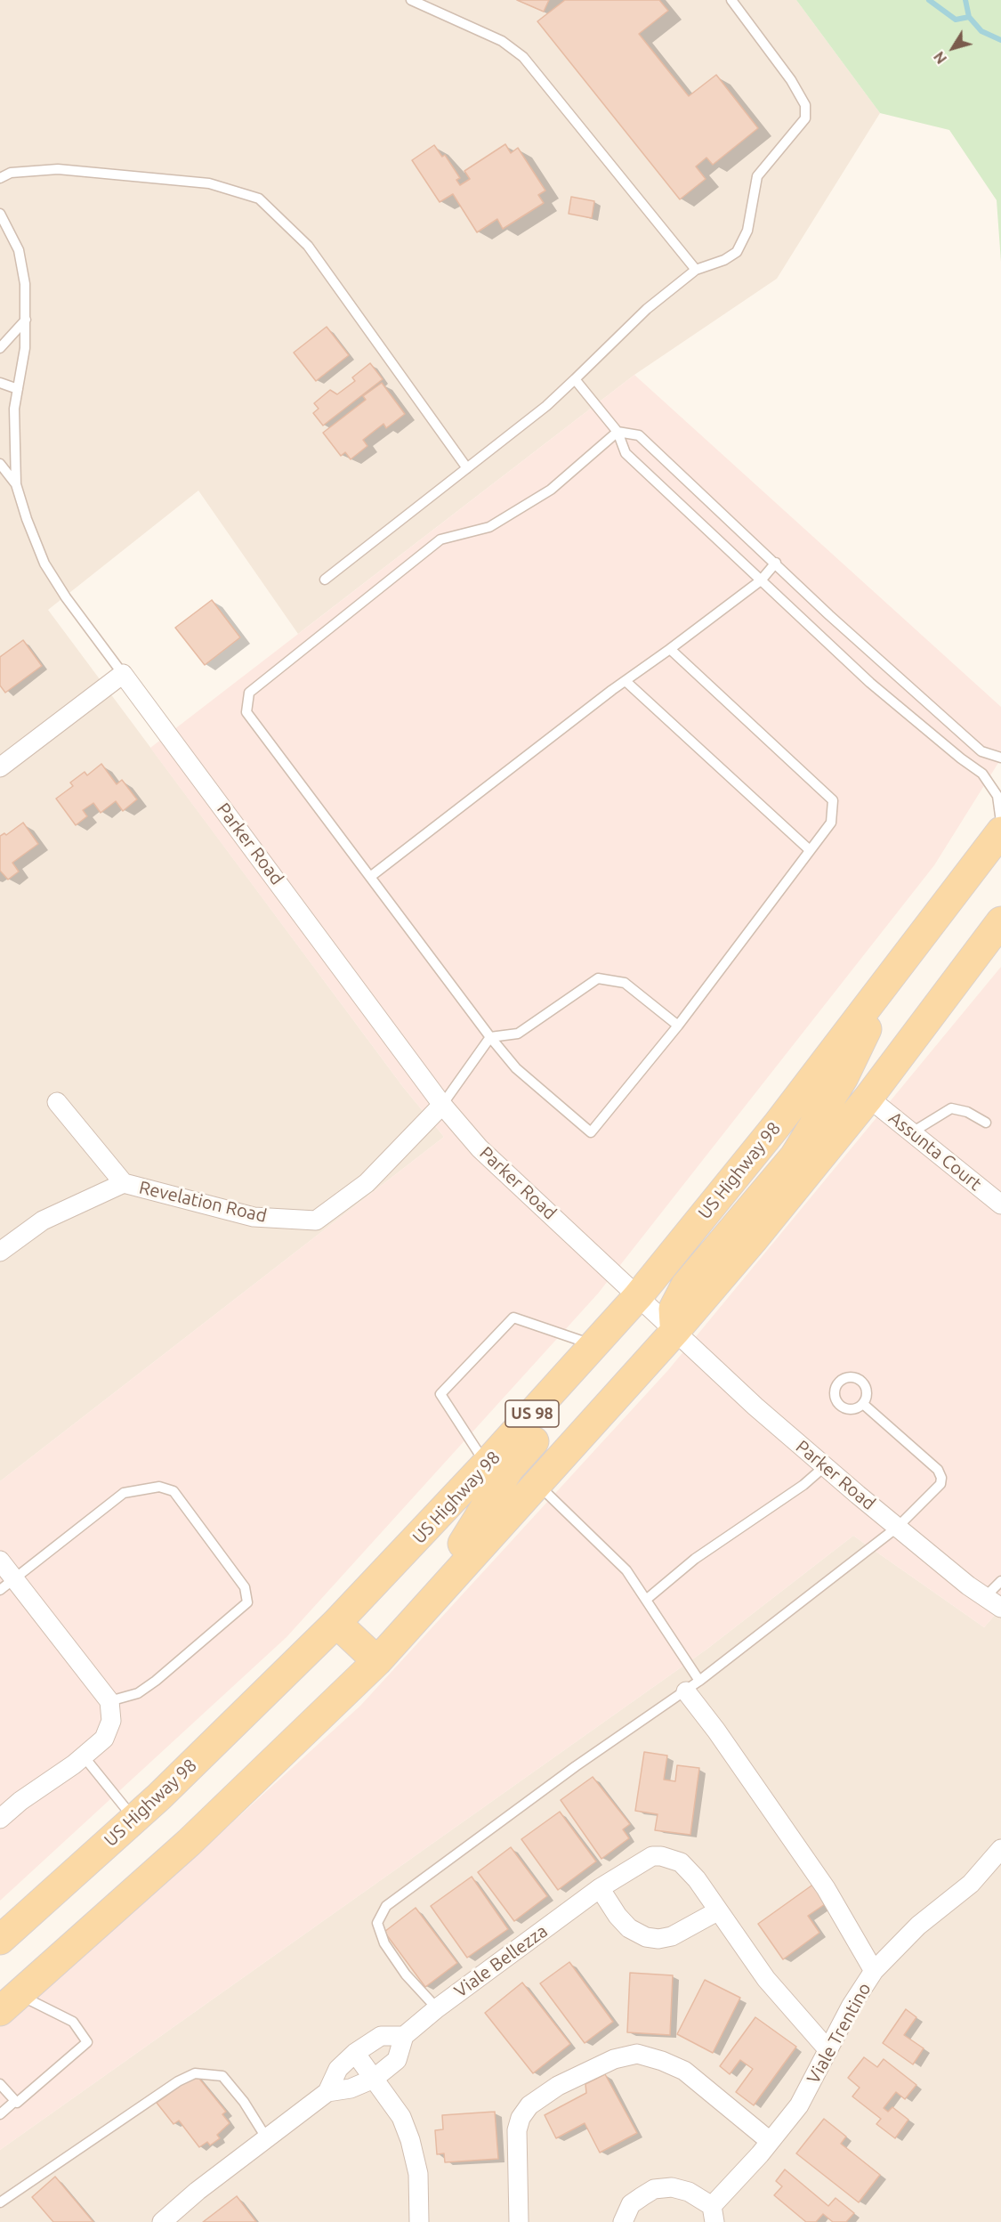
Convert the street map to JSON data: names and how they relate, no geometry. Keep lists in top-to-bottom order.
{
  "streets": {
    "main road": ["US Highway 98", "US 98"],
    "street": [
      "Parker Road",
      "Assunta Court",
      "Revelation Road",
      "Viale Bellezza",
      "Viale Trentino"
    ]
  },
  "crossings": [
    ["Parker Road", "US Highway 98"],
    ["Parker Road", "Revelation Road"],
    ["Parker Road", "US 98"],
    ["Assunta Court", "US 98"],
    ["Viale Bellezza", "Viale Trentino"]
  ],
  "north": "bottom left"
}
